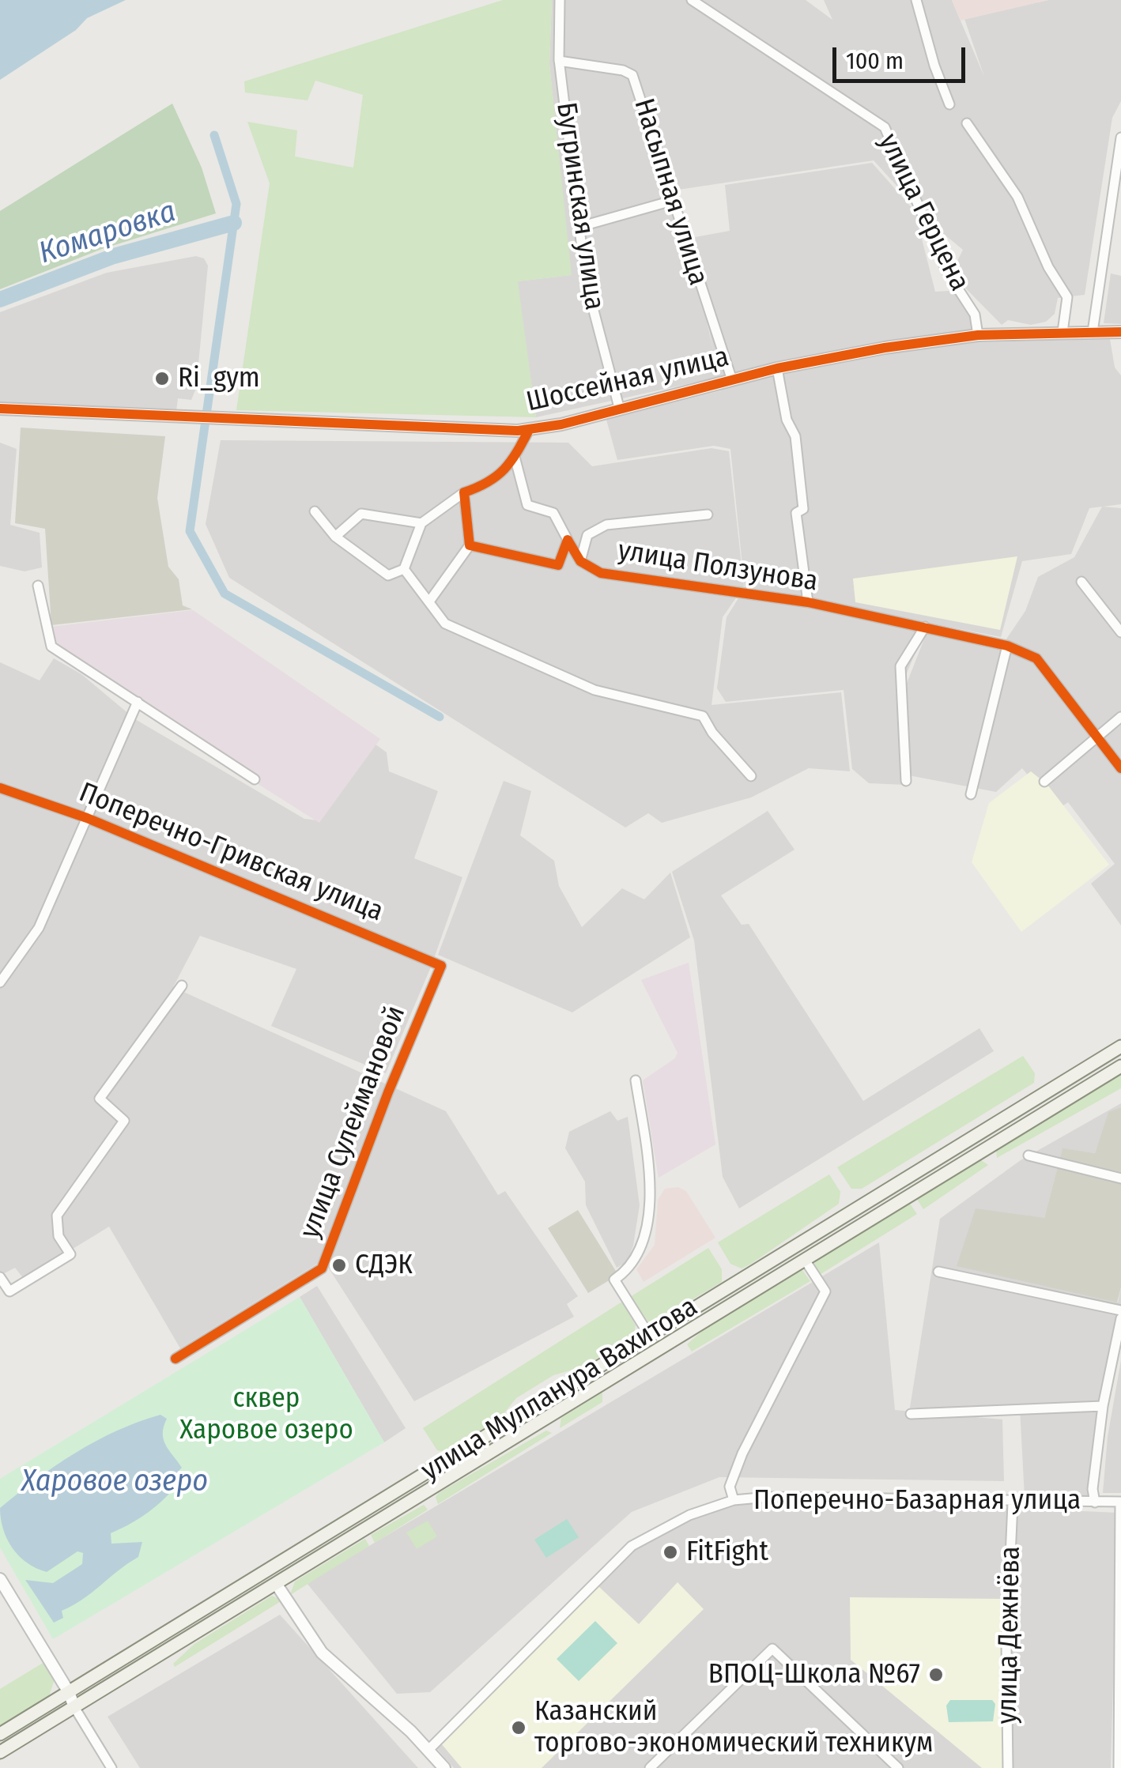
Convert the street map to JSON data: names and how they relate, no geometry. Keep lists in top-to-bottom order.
{
  "streets": {
    "main road": ["улица Мулланура Вахитова"],
    "street": [
      "Насыпная улица",
      "Бугринская улица",
      "улица Герцена",
      "Шоссейная улица",
      "улица Ползунова",
      "Поперечно-Гривская улица",
      "улица Сулеймановой",
      "Поперечно-Базарная улица",
      "улица Дежнёва"
    ]
  },
  "crossings": [
    ["Насыпная улица", "Бугринская улица"],
    ["Насыпная улица", "Шоссейная улица"],
    ["Бугринская улица", "Шоссейная улица"],
    ["улица Герцена", "Шоссейная улица"],
    ["Поперечно-Гривская улица", "улица Сулеймановой"],
    ["Поперечно-Базарная улица", "улица Дежнёва"]
  ],
  "water": ["Комаровка", "Харовое озеро"],
  "parks": ["сквер Харовое озеро"],
  "places": [
    "Ri_gym",
    "СДЭК",
    "FitFight",
    "ВПОЦ-Школа №67",
    "Казанский торгово-экономический техникум"
  ],
  "scale_bar": "100 m"
}
